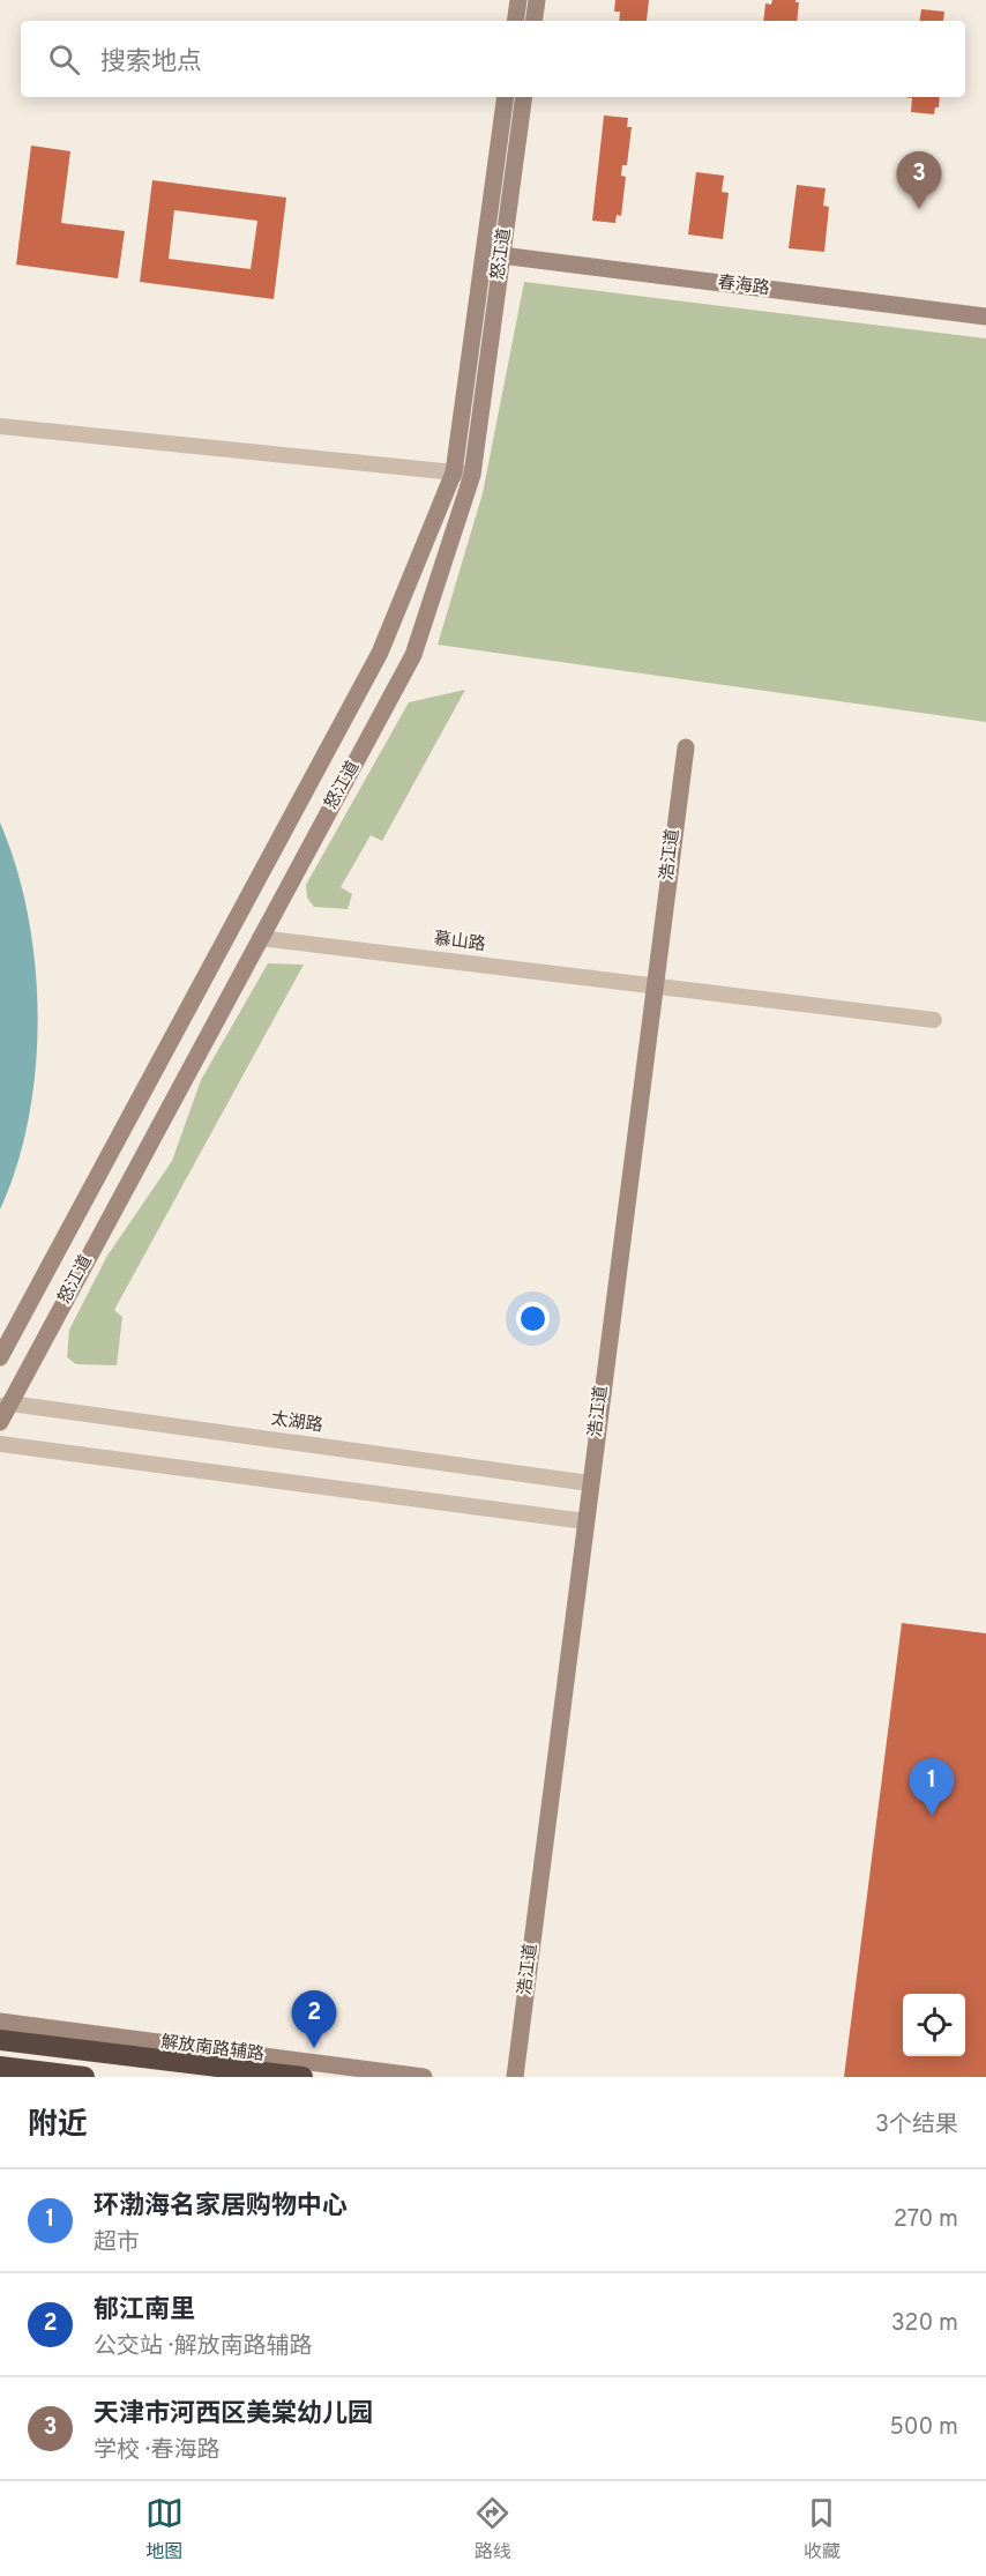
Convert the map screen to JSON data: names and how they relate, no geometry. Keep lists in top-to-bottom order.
{
  "streets": {
    "street": [
      "怒江道",
      "春海路",
      "浩江道",
      "慕山路",
      "太湖路",
      "解放南路辅路"
    ]
  },
  "crossings": [
    ["怒江道", "春海路"],
    ["怒江道", "慕山路"],
    ["怒江道", "太湖路"],
    ["浩江道", "慕山路"],
    ["浩江道", "太湖路"]
  ],
  "page": {
    "search": "搜索地点",
    "pins": ["3", "1", "2"],
    "heading": ["附近", "3个结果"],
    "list": [
      {
        "mark": "1",
        "name": "环渤海名家居购物中心",
        "note": "超市",
        "value": "270 m"
      },
      {
        "mark": "2",
        "name": "郁江南里",
        "note": "公交站 · 解放南路辅路",
        "value": "320 m"
      },
      {
        "mark": "3",
        "name": "天津市河西区美棠幼儿园",
        "note": "学校 · 春海路",
        "value": "500 m"
      }
    ],
    "nav": ["地图", "路线", "收藏"]
  }
}
